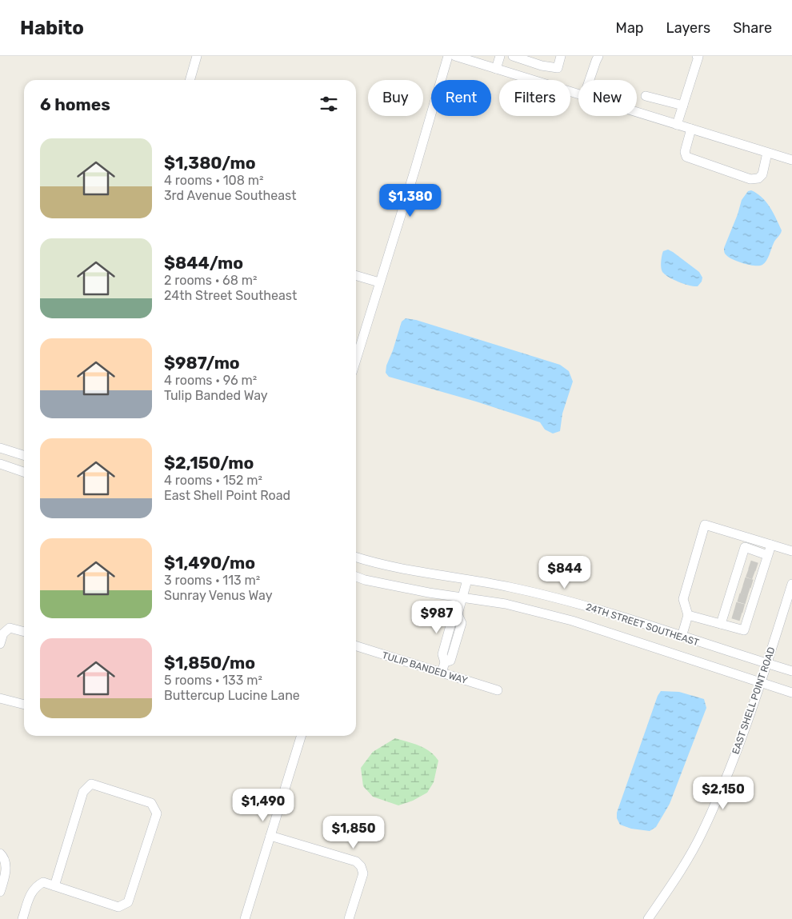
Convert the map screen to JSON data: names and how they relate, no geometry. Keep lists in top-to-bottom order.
{
  "streets": {
    "street": ["24TH STREET SOUTHEAST", "TULIP BANDED WAY", "EAST SHELL POINT ROAD"]
  },
  "crossings": [
    ["24TH STREET SOUTHEAST", "EAST SHELL POINT ROAD"]
  ],
  "page": {
    "header": "Habito",
    "nav": ["Map", "Layers", "Share"],
    "chip": [
      "Buy",
      "Rent",
      "Filters",
      "New"
    ],
    "heading": "6 homes",
    "list": [
      {
        "name": "$1,380/mo",
        "note": "4 rooms · 108 m² · 3rd Avenue Southeast"
      },
      {
        "name": "$844/mo",
        "note": "2 rooms · 68 m² · 24th Street Southeast"
      },
      {
        "name": "$987/mo",
        "note": "4 rooms · 96 m² · Tulip Banded Way"
      },
      {
        "name": "$2,150/mo",
        "note": "4 rooms · 152 m² · East Shell Point Road"
      },
      {
        "name": "$1,490/mo",
        "note": "3 rooms · 113 m² · Sunray Venus Way"
      },
      {
        "name": "$1,850/mo",
        "note": "5 rooms · 133 m² · Buttercup Lucine Lane"
      }
    ],
    "price": [
      "$1,380",
      "$844",
      "$987",
      "$2,150",
      "$1,490",
      "$1,850"
    ]
  }
}
